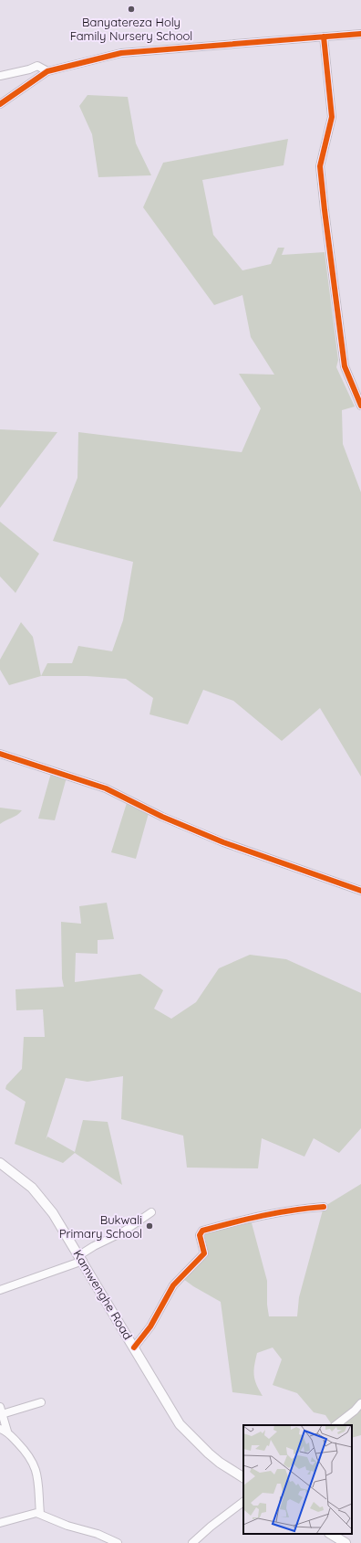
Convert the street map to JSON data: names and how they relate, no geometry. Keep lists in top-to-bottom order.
{
  "streets": {
    "main road": ["Kamwenghe Road"]
  },
  "places": ["Banyatereza Holy Family Nursery School", "Bukwali Primary School"]
}
